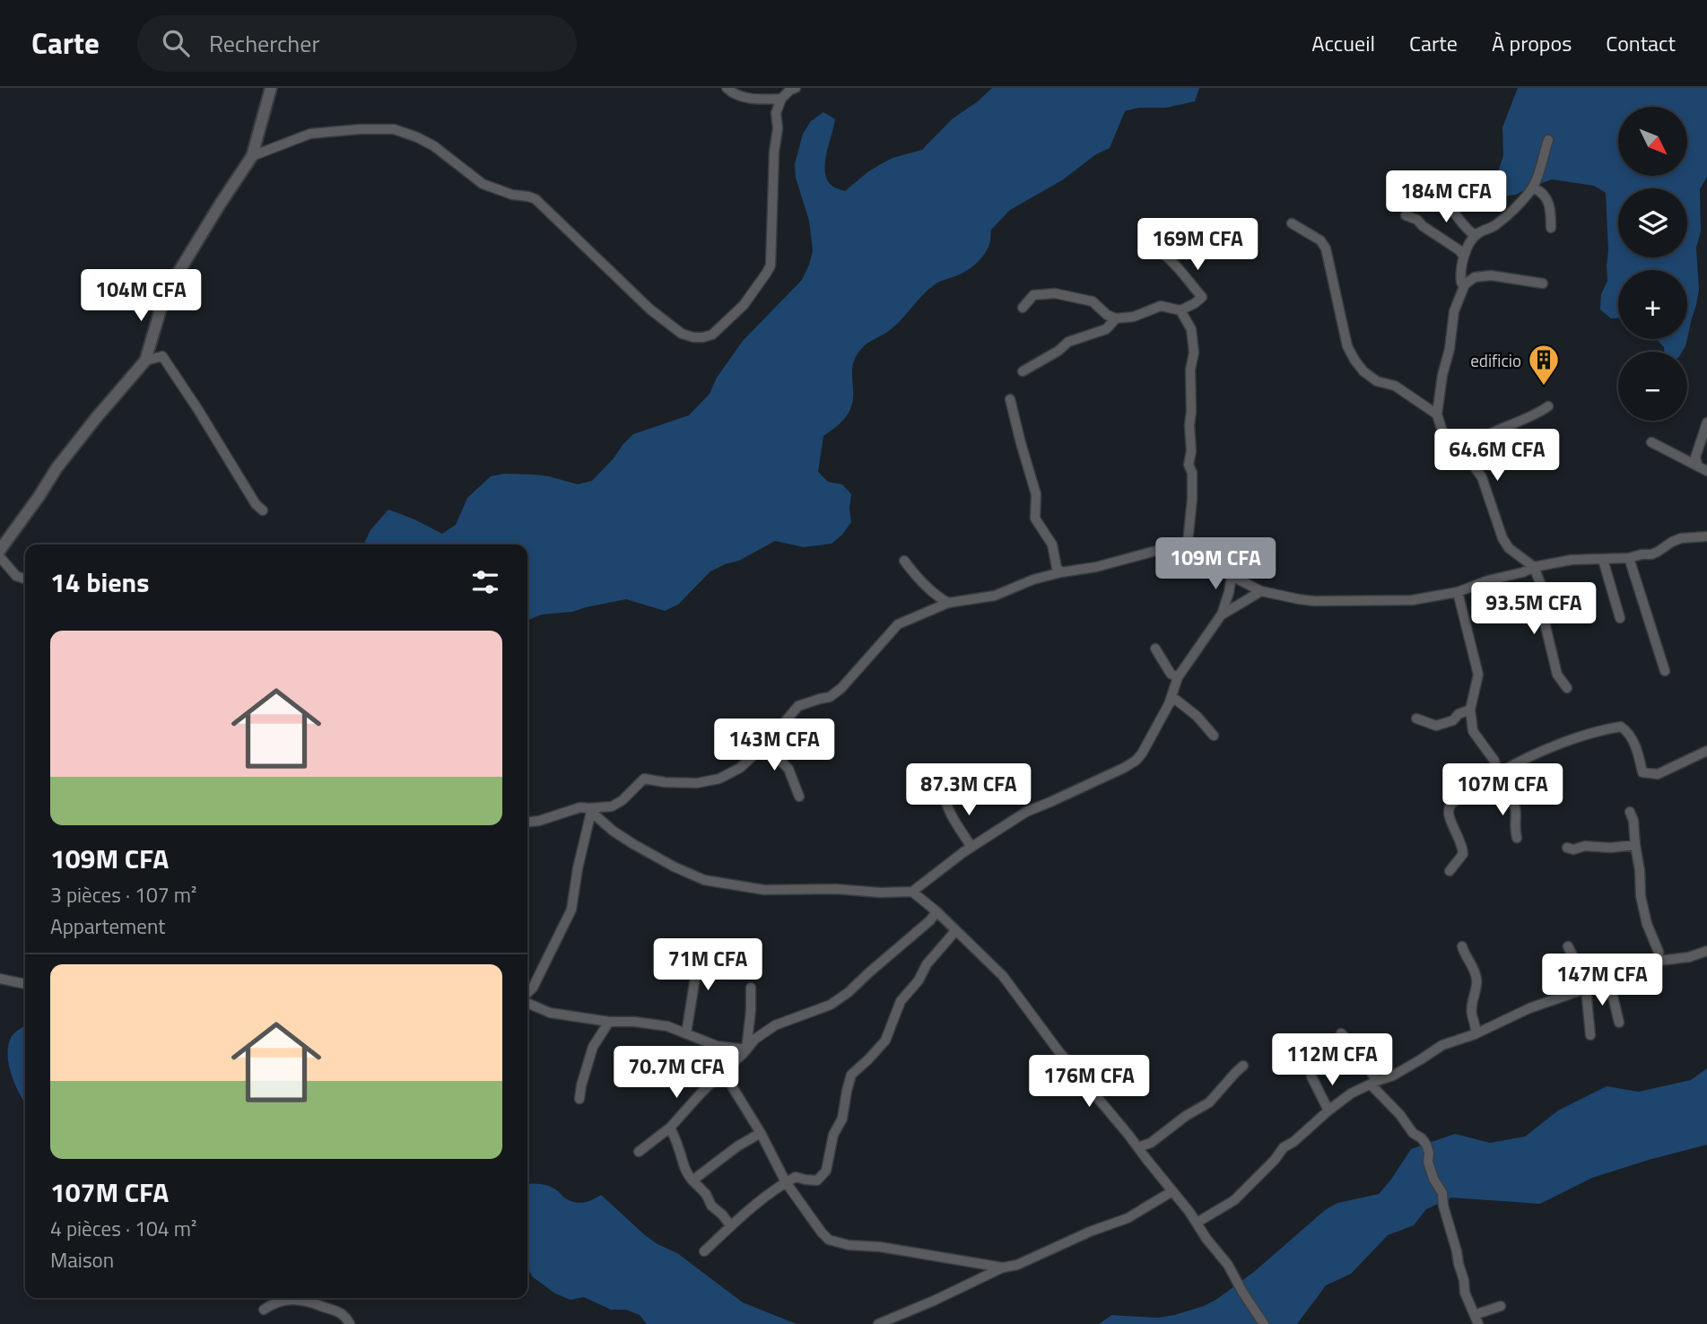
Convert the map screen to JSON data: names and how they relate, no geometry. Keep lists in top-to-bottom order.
{
  "places": {
    "building": ["edificio"]
  },
  "north": "bottom right",
  "page": {
    "header": "Carte",
    "search": "Rechercher",
    "nav": [
      "Accueil",
      "Carte",
      "À propos",
      "Contact"
    ],
    "map_buttons": ["+", "−"],
    "price": [
      "184M CFA",
      "169M CFA",
      "104M CFA",
      "64.6M CFA",
      "109M CFA",
      "93.5M CFA",
      "143M CFA",
      "87.3M CFA",
      "107M CFA",
      "71M CFA",
      "147M CFA",
      "112M CFA",
      "70.7M CFA",
      "176M CFA"
    ],
    "heading": "14 biens",
    "list": [
      {
        "name": "109M CFA",
        "note": "3 pièces · 107 m² · Appartement"
      },
      {
        "name": "107M CFA",
        "note": "4 pièces · 104 m² · Maison"
      }
    ]
  }
}
